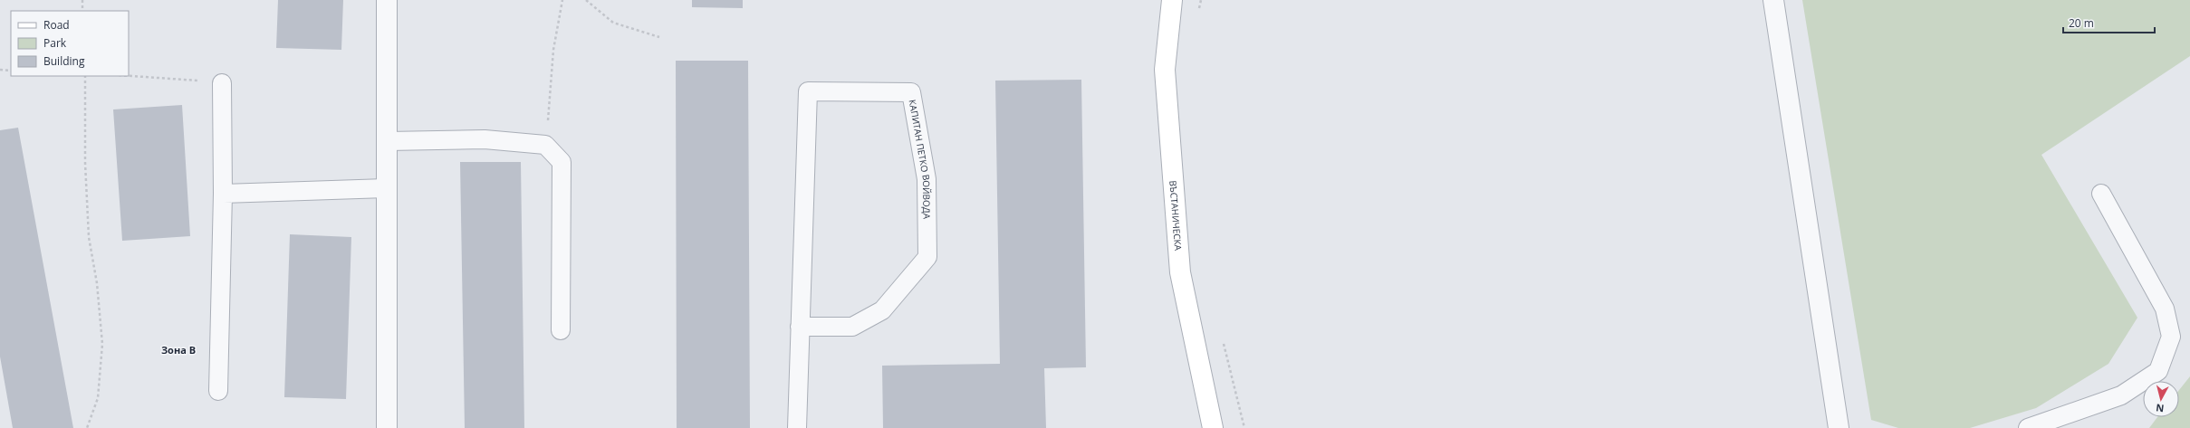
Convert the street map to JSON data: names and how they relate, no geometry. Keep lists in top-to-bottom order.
{
  "streets": {
    "main road": ["ВЪСТАНИЧЕСКА"],
    "lane": ["КАПИТАН ПЕТКО ВОЙВОДА"]
  },
  "districts": ["Зона В"],
  "legend": ["Road", "Park", "Building"],
  "scale_bar": "20 m",
  "north": "bottom"
}
